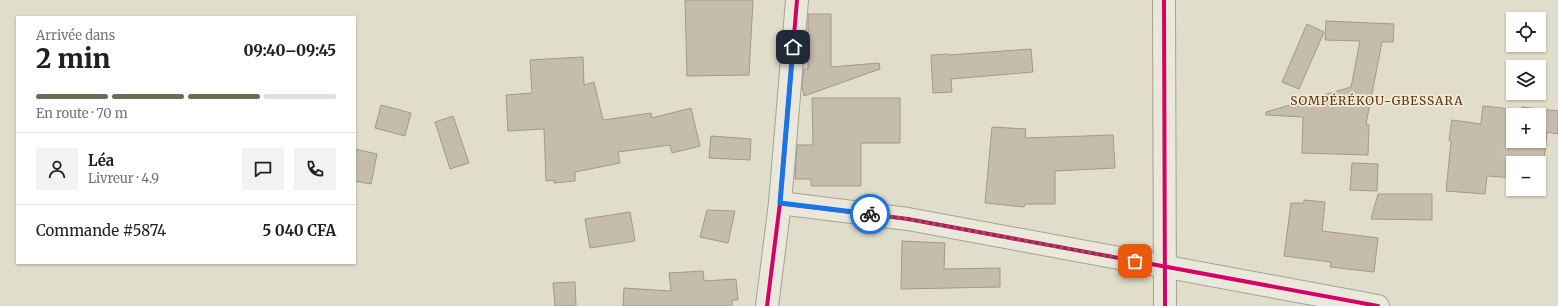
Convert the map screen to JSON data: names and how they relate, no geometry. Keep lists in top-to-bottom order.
{
  "districts": ["SOMPÉRÉKOU-GBESSARA"],
  "page": {
    "map_buttons": ["+", "−"],
    "heading": ["2 min", "Arrivée dans", "09:40–09:45"],
    "panel": [
      "Léa",
      "Livreur · 4.9",
      "Commande #5874",
      "5 040 CFA"
    ],
    "bar": "En route · 70 m"
  }
}
